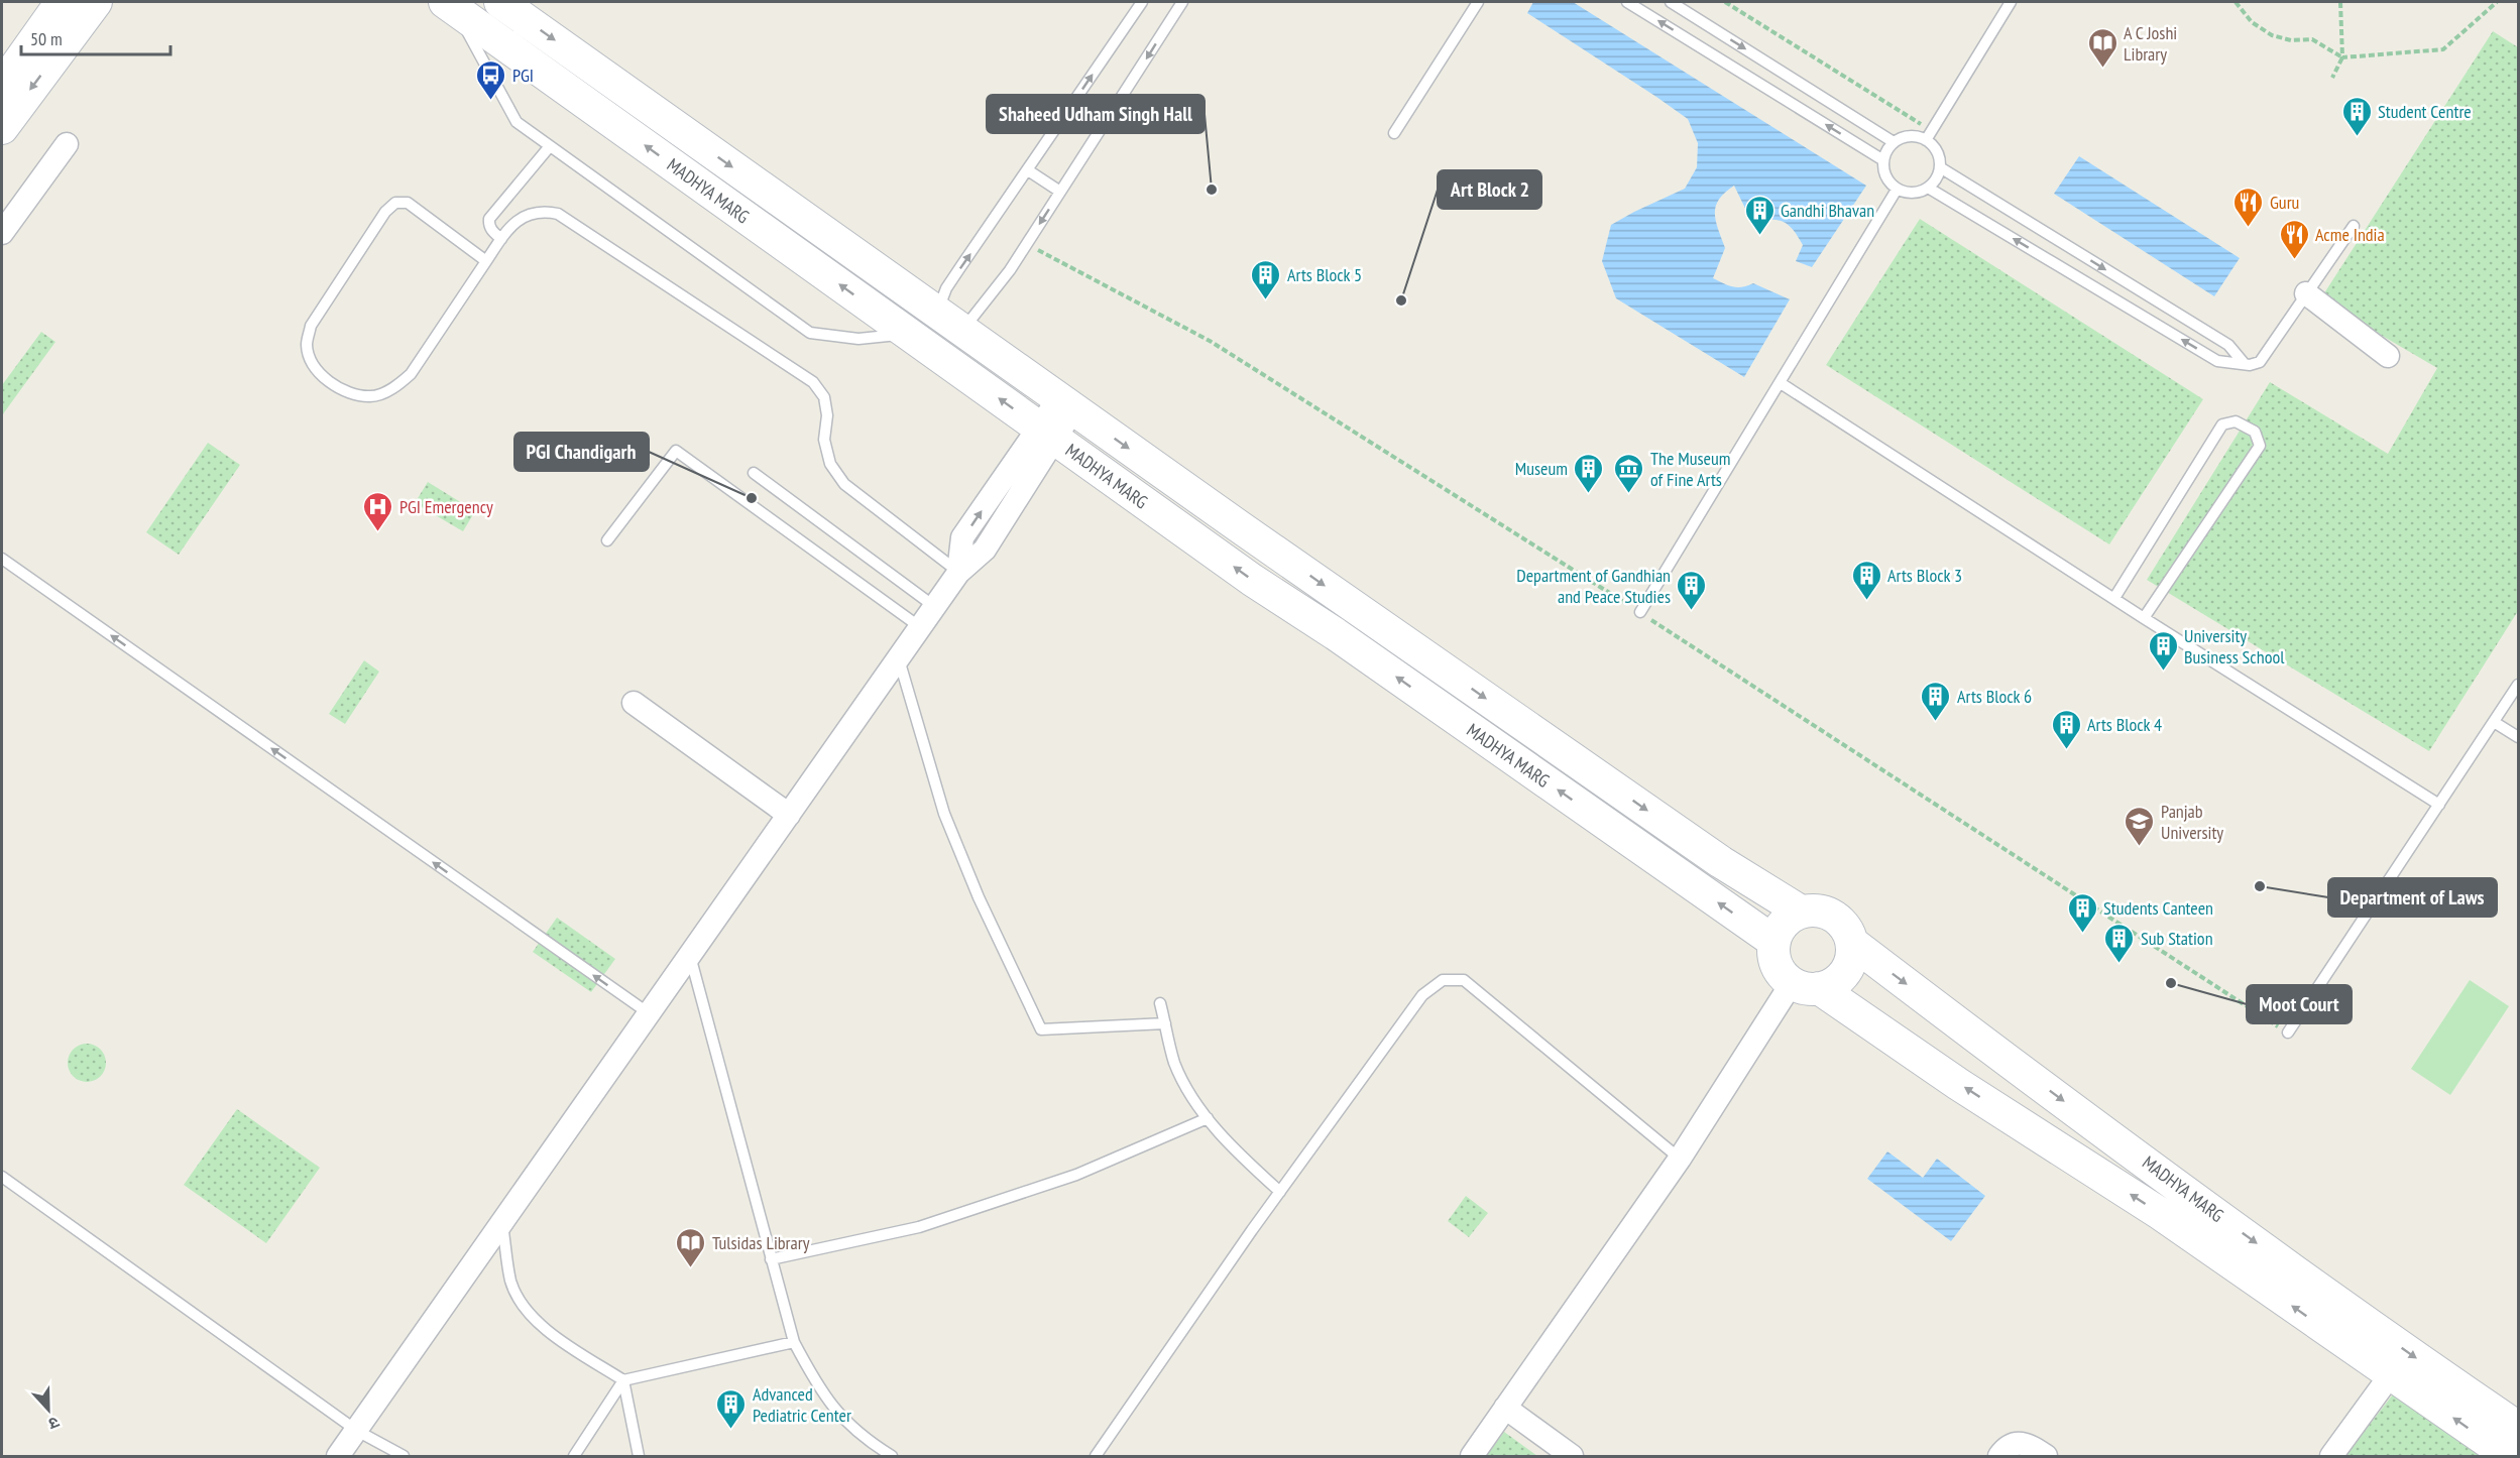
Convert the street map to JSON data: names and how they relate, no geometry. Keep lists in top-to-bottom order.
{
  "streets": {
    "main road": ["MADHYA MARG"]
  },
  "places": {
    "library": ["A C Joshi Library", "Tulsidas Library"],
    "bus stop": ["PGI"],
    "building": [
      "Student Centre",
      "Gandhi Bhavan",
      "Arts Block 5",
      "Museum",
      "Arts Block 3",
      "Department of Gandhian and Peace Studies",
      "University Business School",
      "Arts Block 6",
      "Arts Block 4",
      "Students Canteen",
      "Sub Station",
      "Advanced Pediatric Center"
    ],
    "other": [
      "Shaheed Udham Singh Hall",
      "Art Block 2",
      "PGI Chandigarh",
      "Department of Laws",
      "Moot Court"
    ],
    "restaurant": ["Guru", "Acme India"],
    "museum": ["The Museum of Fine Arts"],
    "hospital": ["PGI Emergency"],
    "school or university": ["Panjab University"]
  },
  "scale_bar": "50 m",
  "north": "bottom"
}
